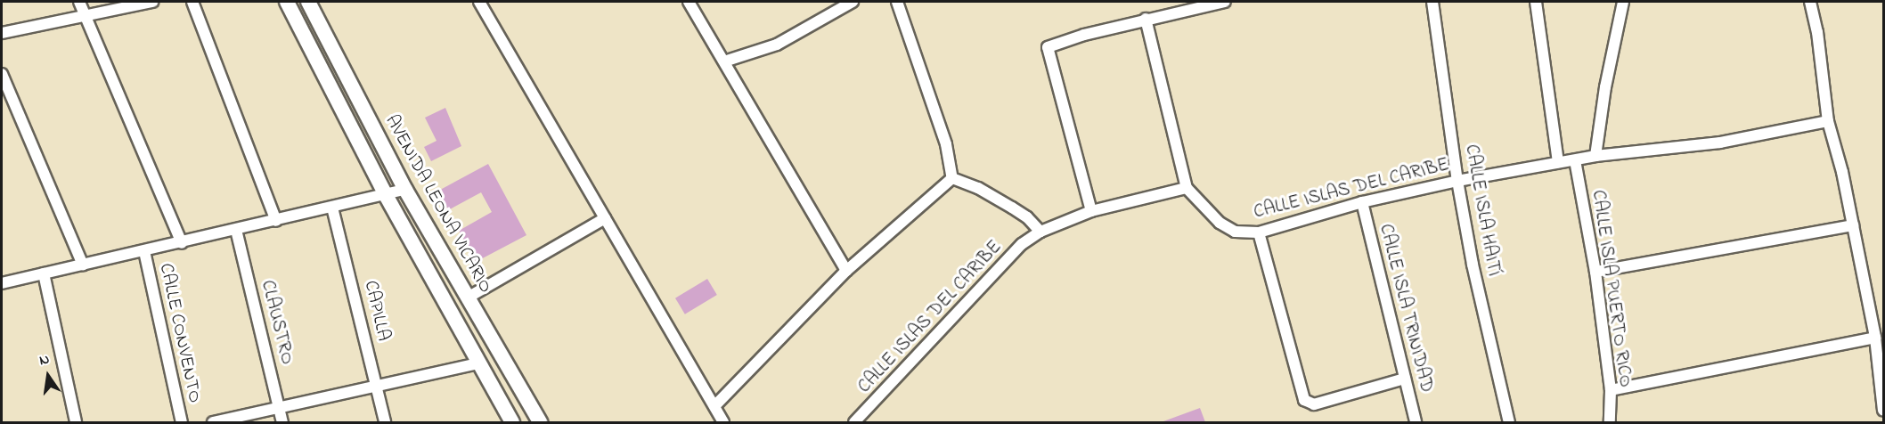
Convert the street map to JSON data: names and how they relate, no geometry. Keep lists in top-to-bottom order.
{
  "streets": {
    "street": [
      "CALLE ISLAS DEL CARIBE",
      "AVENIDA LEONA VICARIO",
      "CALLE ISLA HAITÍ",
      "CALLE ISLA PUERTO RICO",
      "CALLE ISLA TRINIDAD",
      "CAPILLA",
      "CLAUSTRO",
      "CALLE CONVENTO"
    ]
  },
  "crossings": [
    ["CALLE ISLAS DEL CARIBE", "CALLE ISLA HAITÍ"],
    ["CALLE ISLAS DEL CARIBE", "CALLE ISLA PUERTO RICO"],
    ["CALLE ISLAS DEL CARIBE", "CALLE ISLA TRINIDAD"]
  ],
  "north": "top"
}
